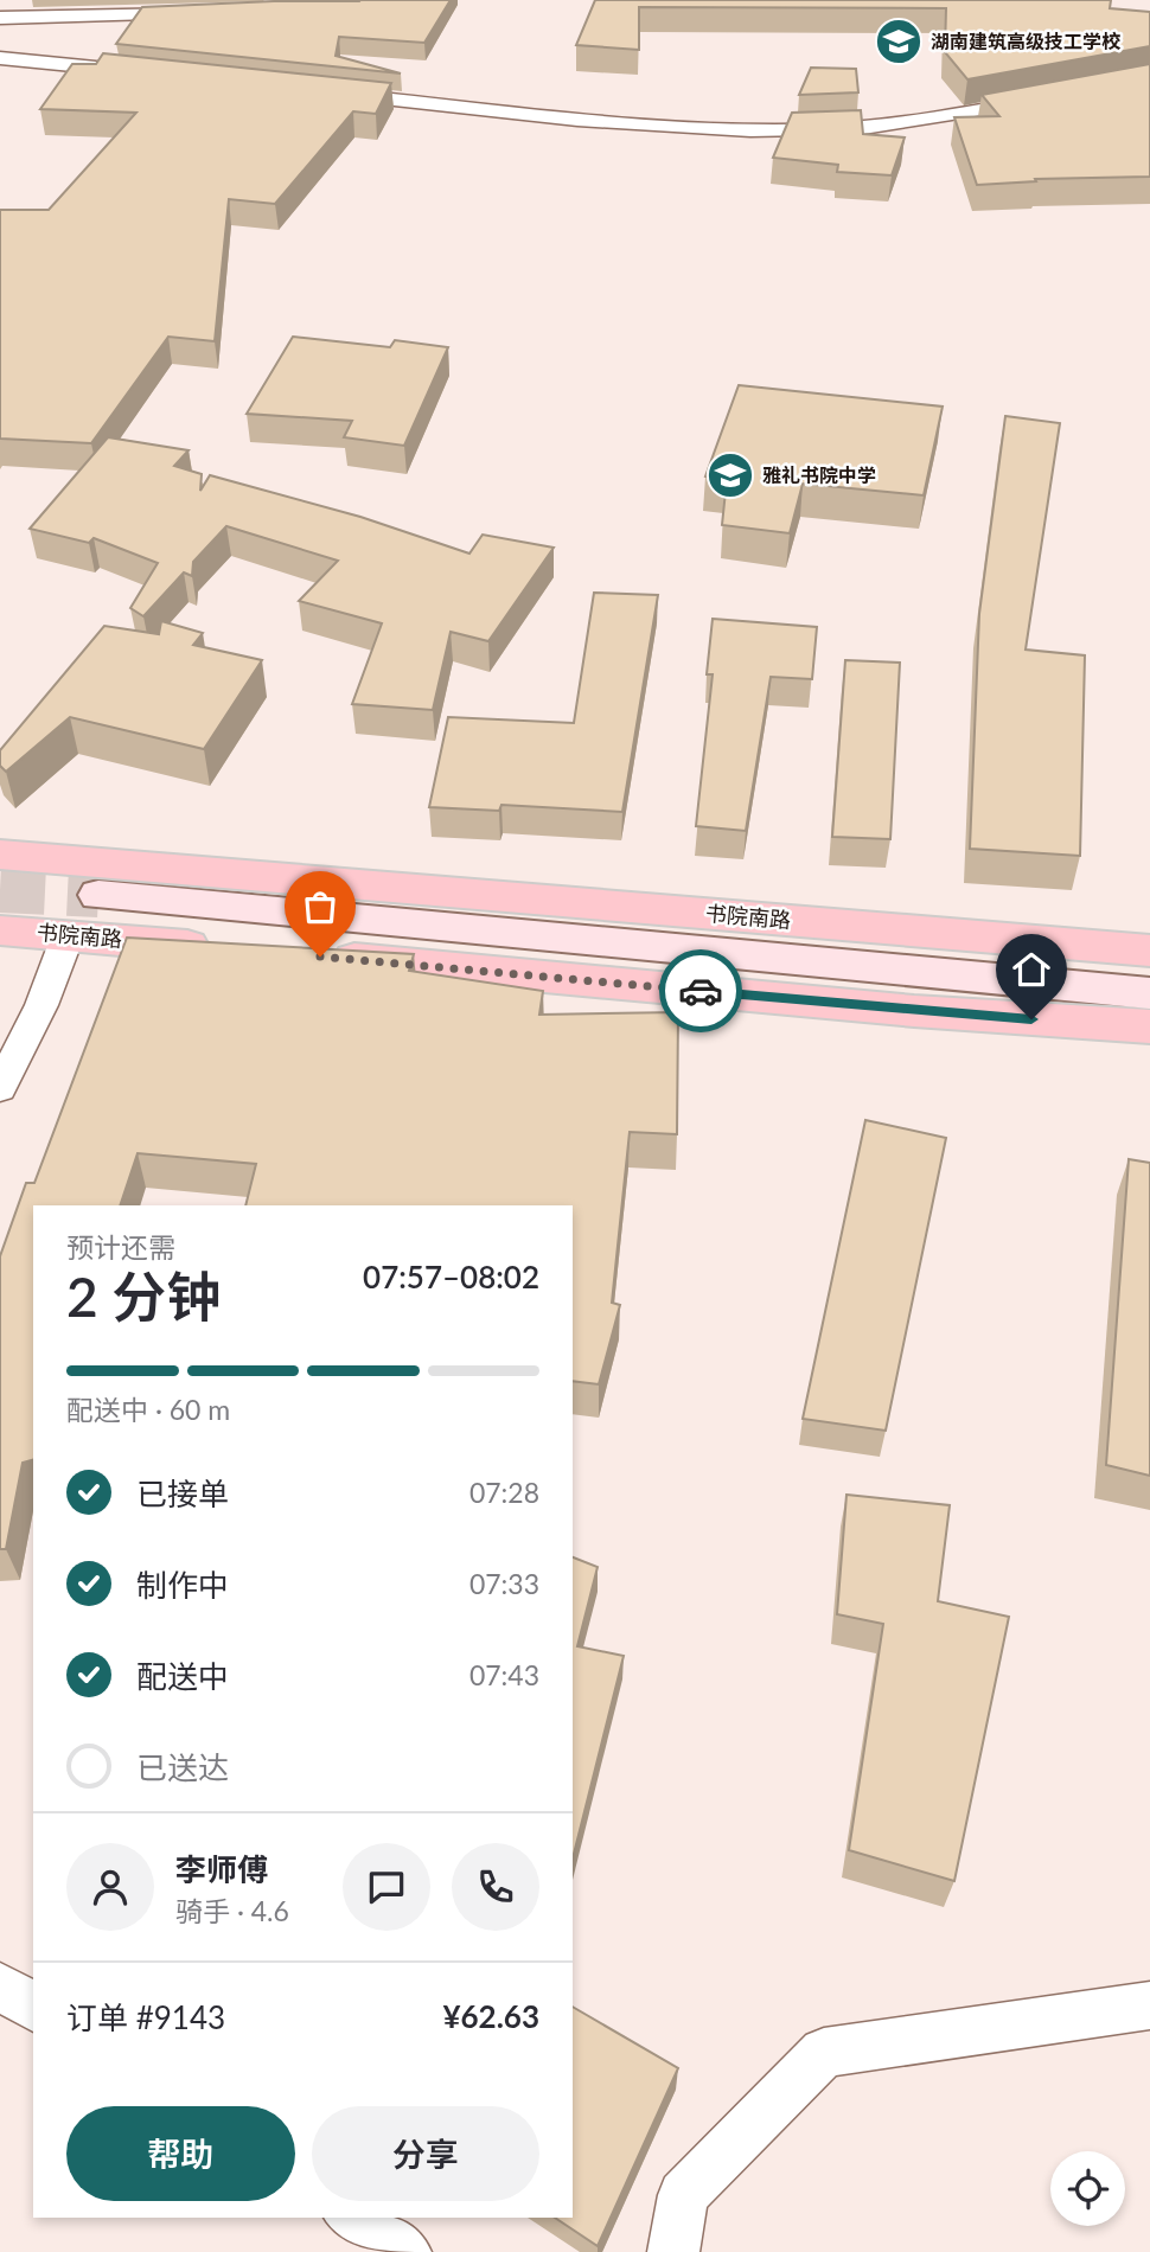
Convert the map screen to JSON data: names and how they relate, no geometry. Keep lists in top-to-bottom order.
{
  "streets": {
    "main road": ["书院南路"]
  },
  "places": {
    "school or university": ["湖南建筑高级技工学校", "雅礼书院中学"]
  },
  "page": {
    "heading": ["2 分钟", "预计还需", "07:57–08:02"],
    "panel": [
      "李师傅",
      "骑手 · 4.6",
      "订单 #9143",
      "¥62.63"
    ],
    "bar": "配送中 · 60 m",
    "list": [
      ["已接单", "07:28"],
      ["制作中", "07:33"],
      ["配送中", "07:43"],
      "已送达"
    ],
    "buttons": ["帮助", "分享"]
  }
}
